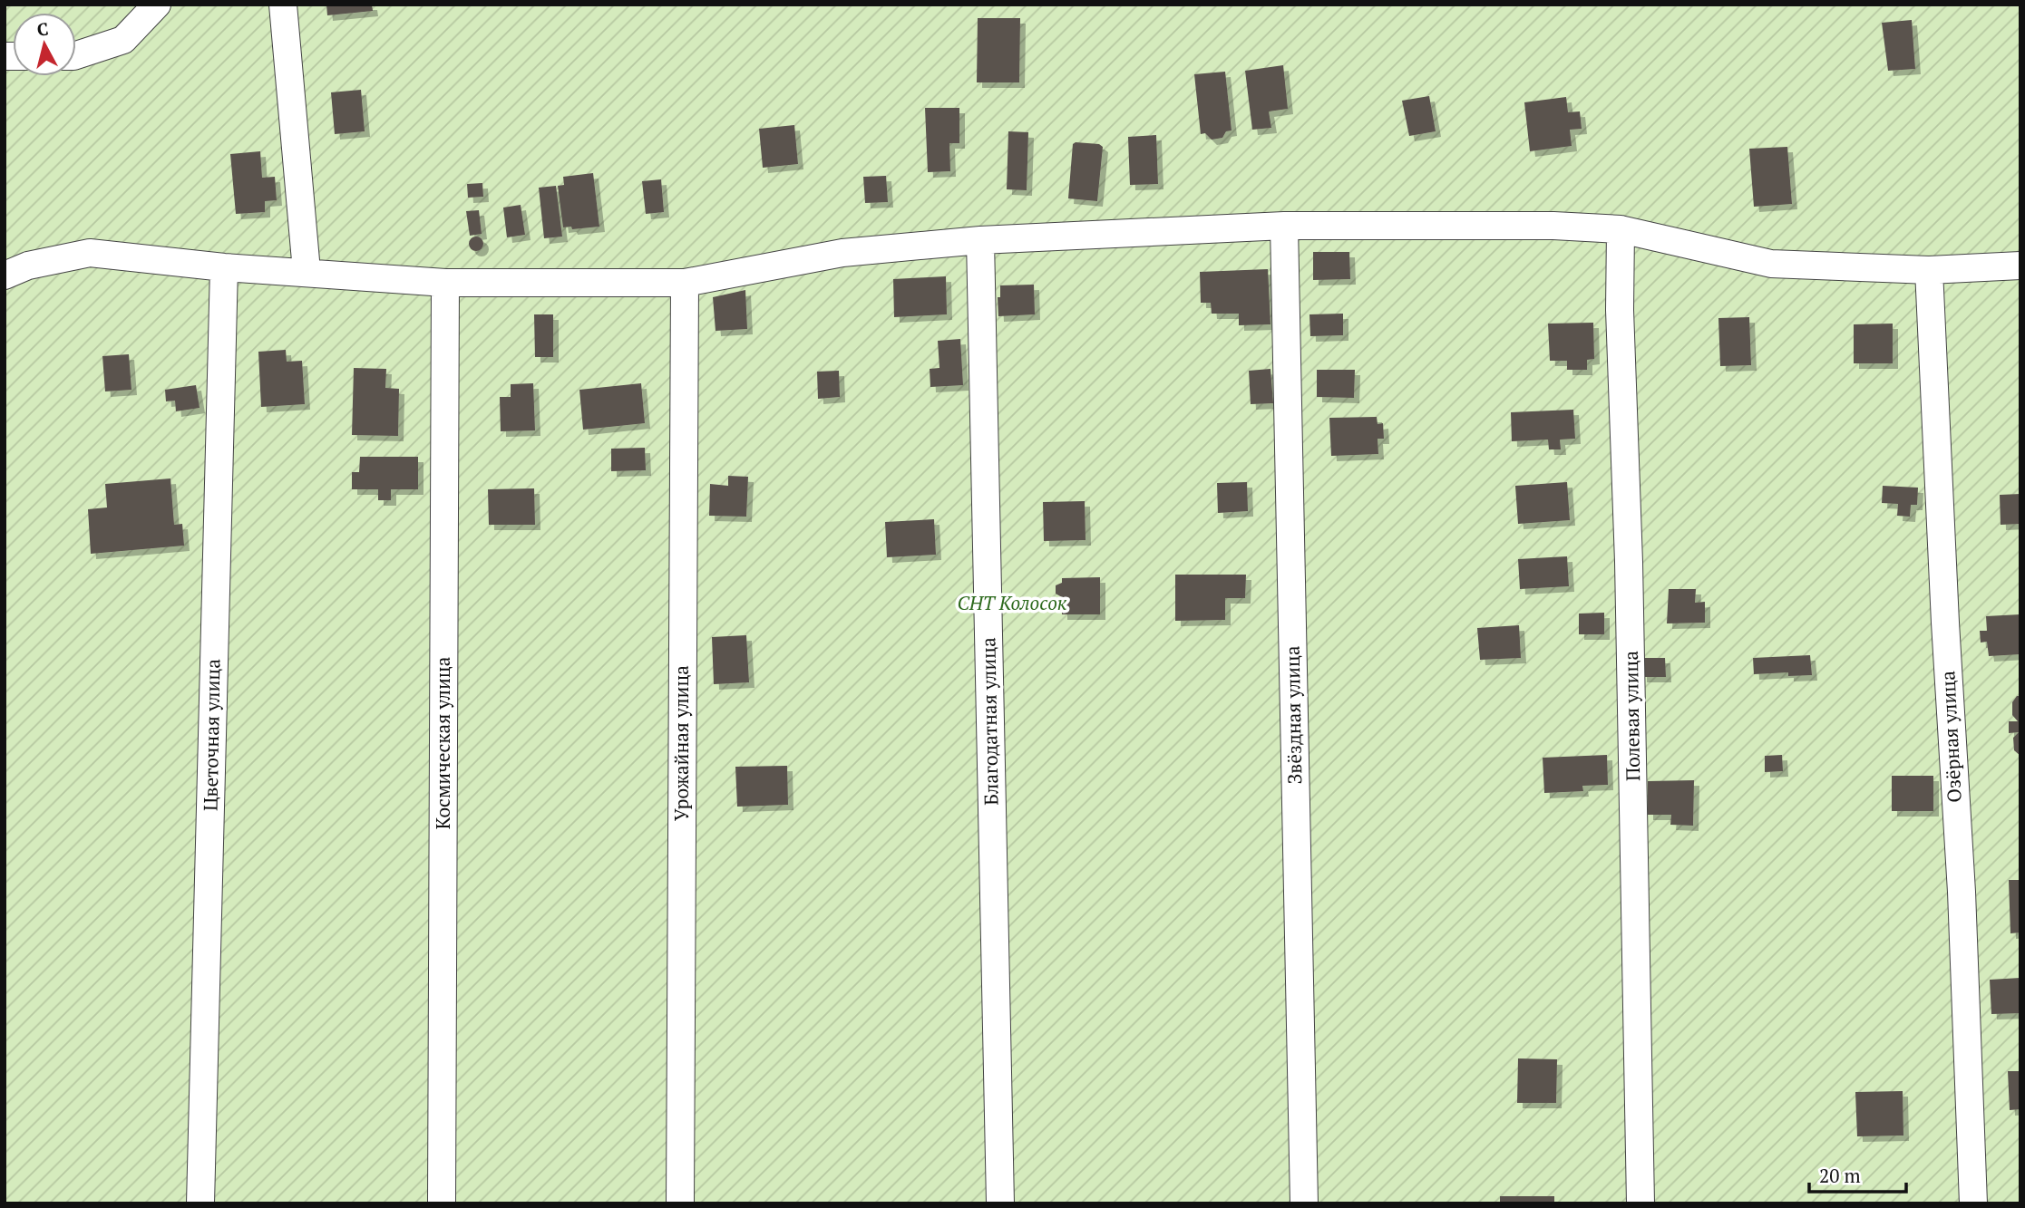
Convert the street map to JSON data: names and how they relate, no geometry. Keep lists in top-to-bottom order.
{
  "streets": {
    "street": [
      "Звёздная улица",
      "Полевая улица",
      "Благодатная улица",
      "Цветочная улица",
      "Озёрная улица",
      "Космическая улица",
      "Урожайная улица"
    ]
  },
  "parks": ["СНТ Колосок"],
  "scale_bar": "20 m",
  "north": "top"
}
